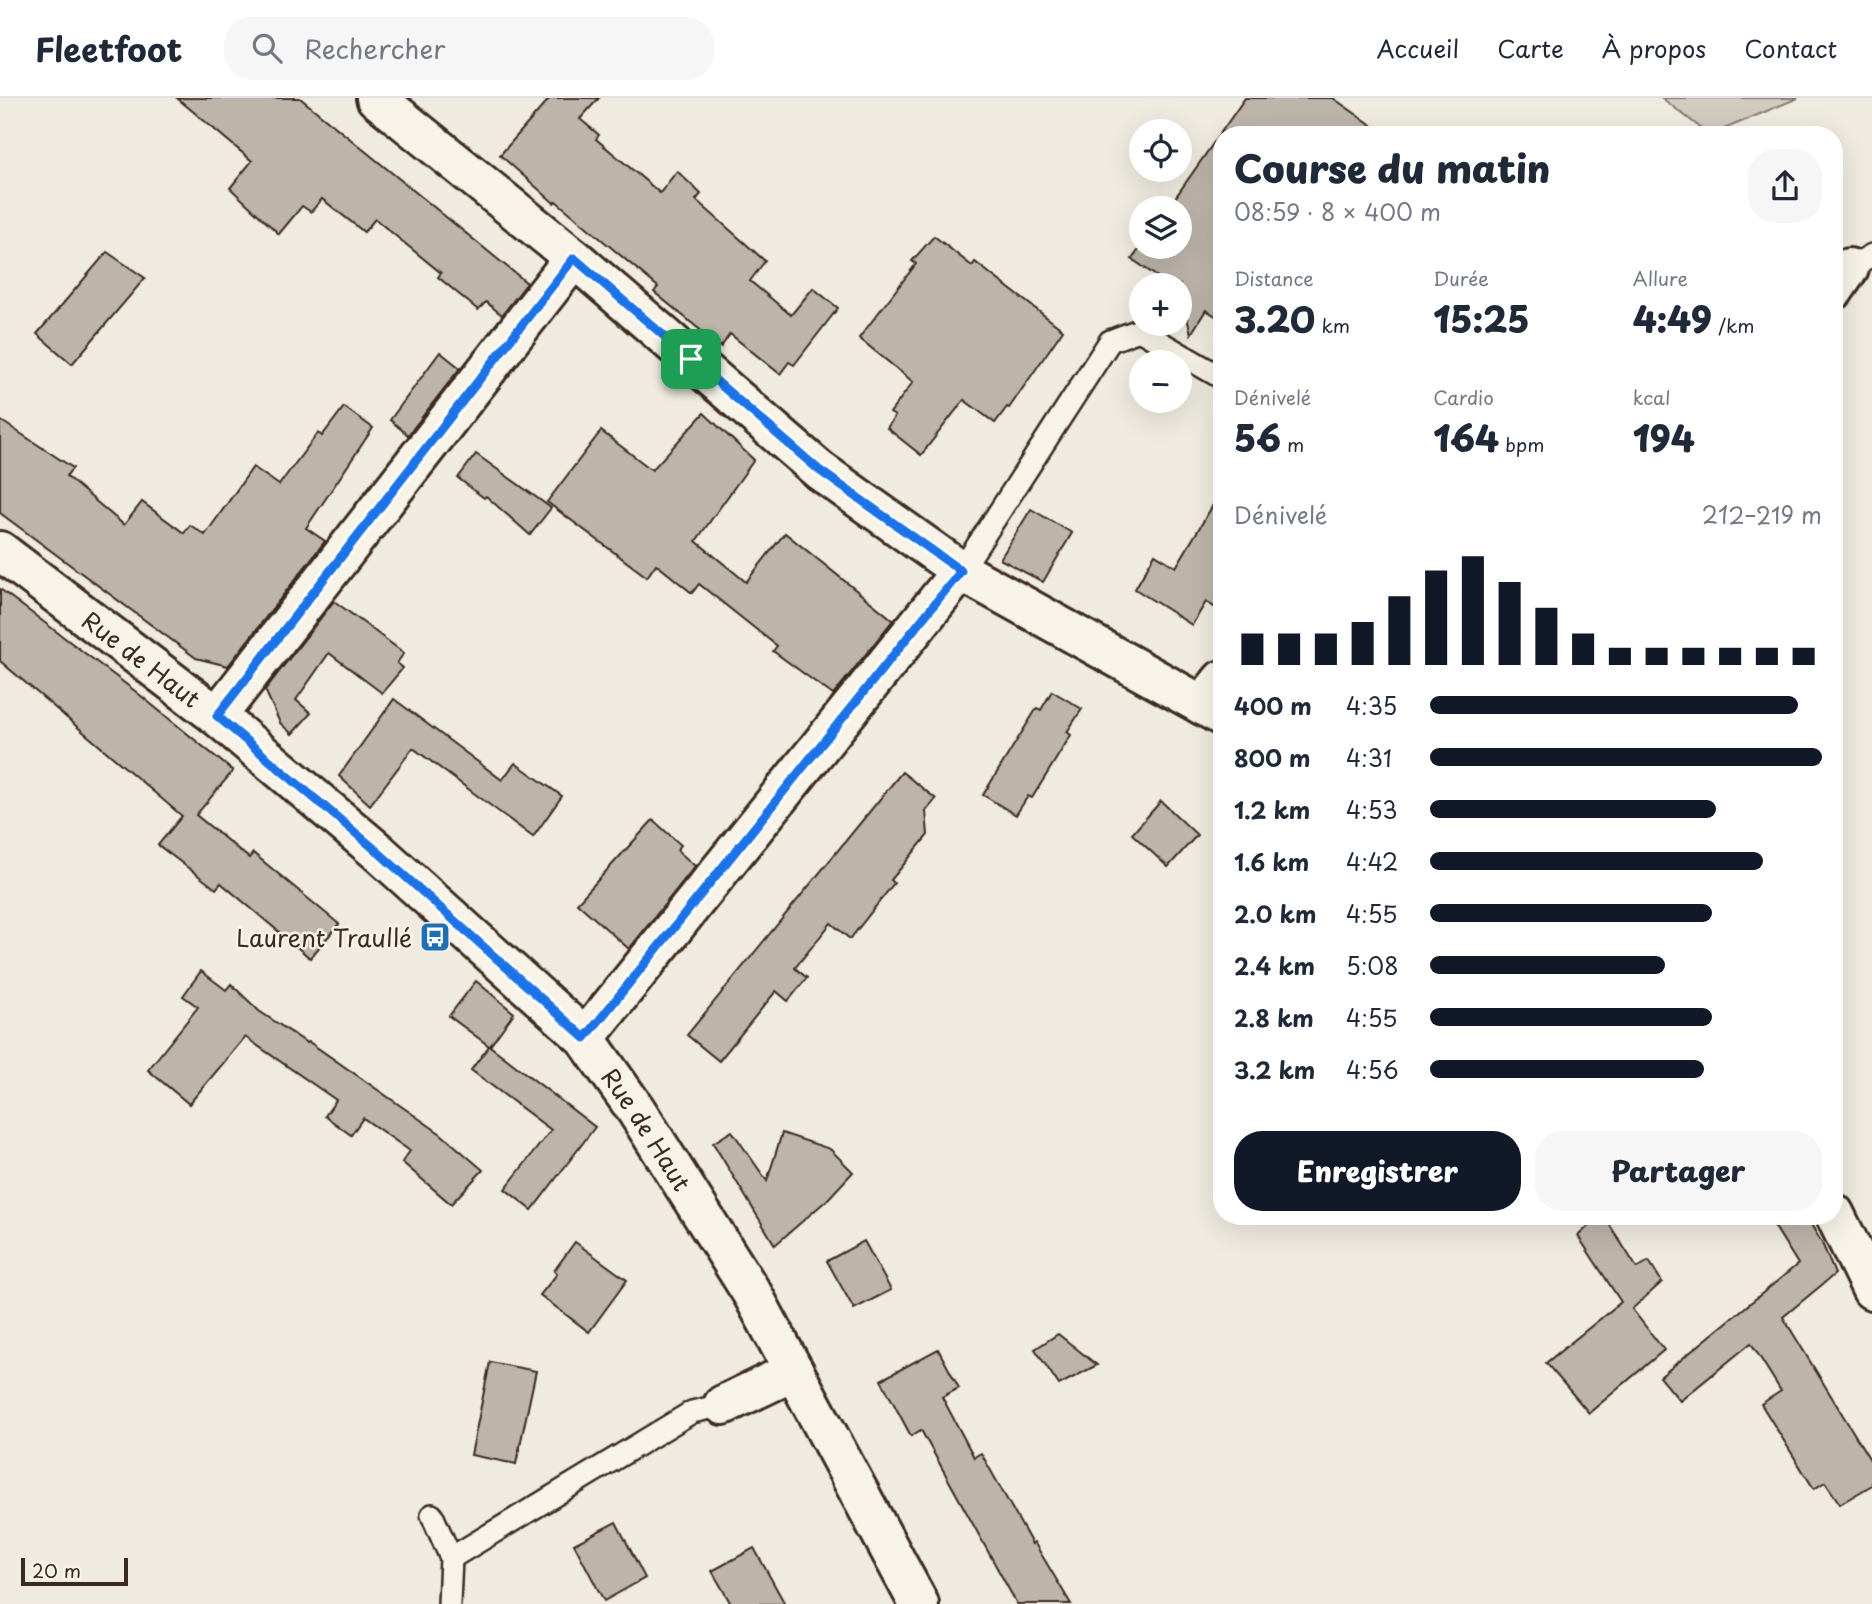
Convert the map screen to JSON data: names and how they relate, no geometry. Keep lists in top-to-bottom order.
{
  "streets": {
    "street": ["Rue de Haut"]
  },
  "places": {
    "bus stop": ["Laurent Traullé"]
  },
  "scale_bar": "20 m",
  "page": {
    "header": "Fleetfoot",
    "search": "Rechercher",
    "nav": [
      "Accueil",
      "Carte",
      "À propos",
      "Contact"
    ],
    "map_buttons": ["+", "−"],
    "heading": ["Course du matin", "08:59 · 8 × 400 m"],
    "stats": [
      ["Distance", "3.20 km"],
      ["Durée", "15:25"],
      ["Allure", "4:49 /km"],
      ["Dénivelé", "56 m"],
      ["Cardio", "164 bpm"],
      ["kcal", "194"]
    ],
    "chart": ["Dénivelé", "212–219 m"],
    "list": [
      {
        "name": "400 m",
        "note": "4:35"
      },
      {
        "name": "800 m",
        "note": "4:31"
      },
      {
        "name": "1.2 km",
        "note": "4:53"
      },
      {
        "name": "1.6 km",
        "note": "4:42"
      },
      {
        "name": "2.0 km",
        "note": "4:55"
      },
      {
        "name": "2.4 km",
        "note": "5:08"
      },
      {
        "name": "2.8 km",
        "note": "4:55"
      },
      {
        "name": "3.2 km",
        "note": "4:56"
      }
    ],
    "buttons": ["Enregistrer", "Partager"],
    "scale": "20 m"
  }
}
